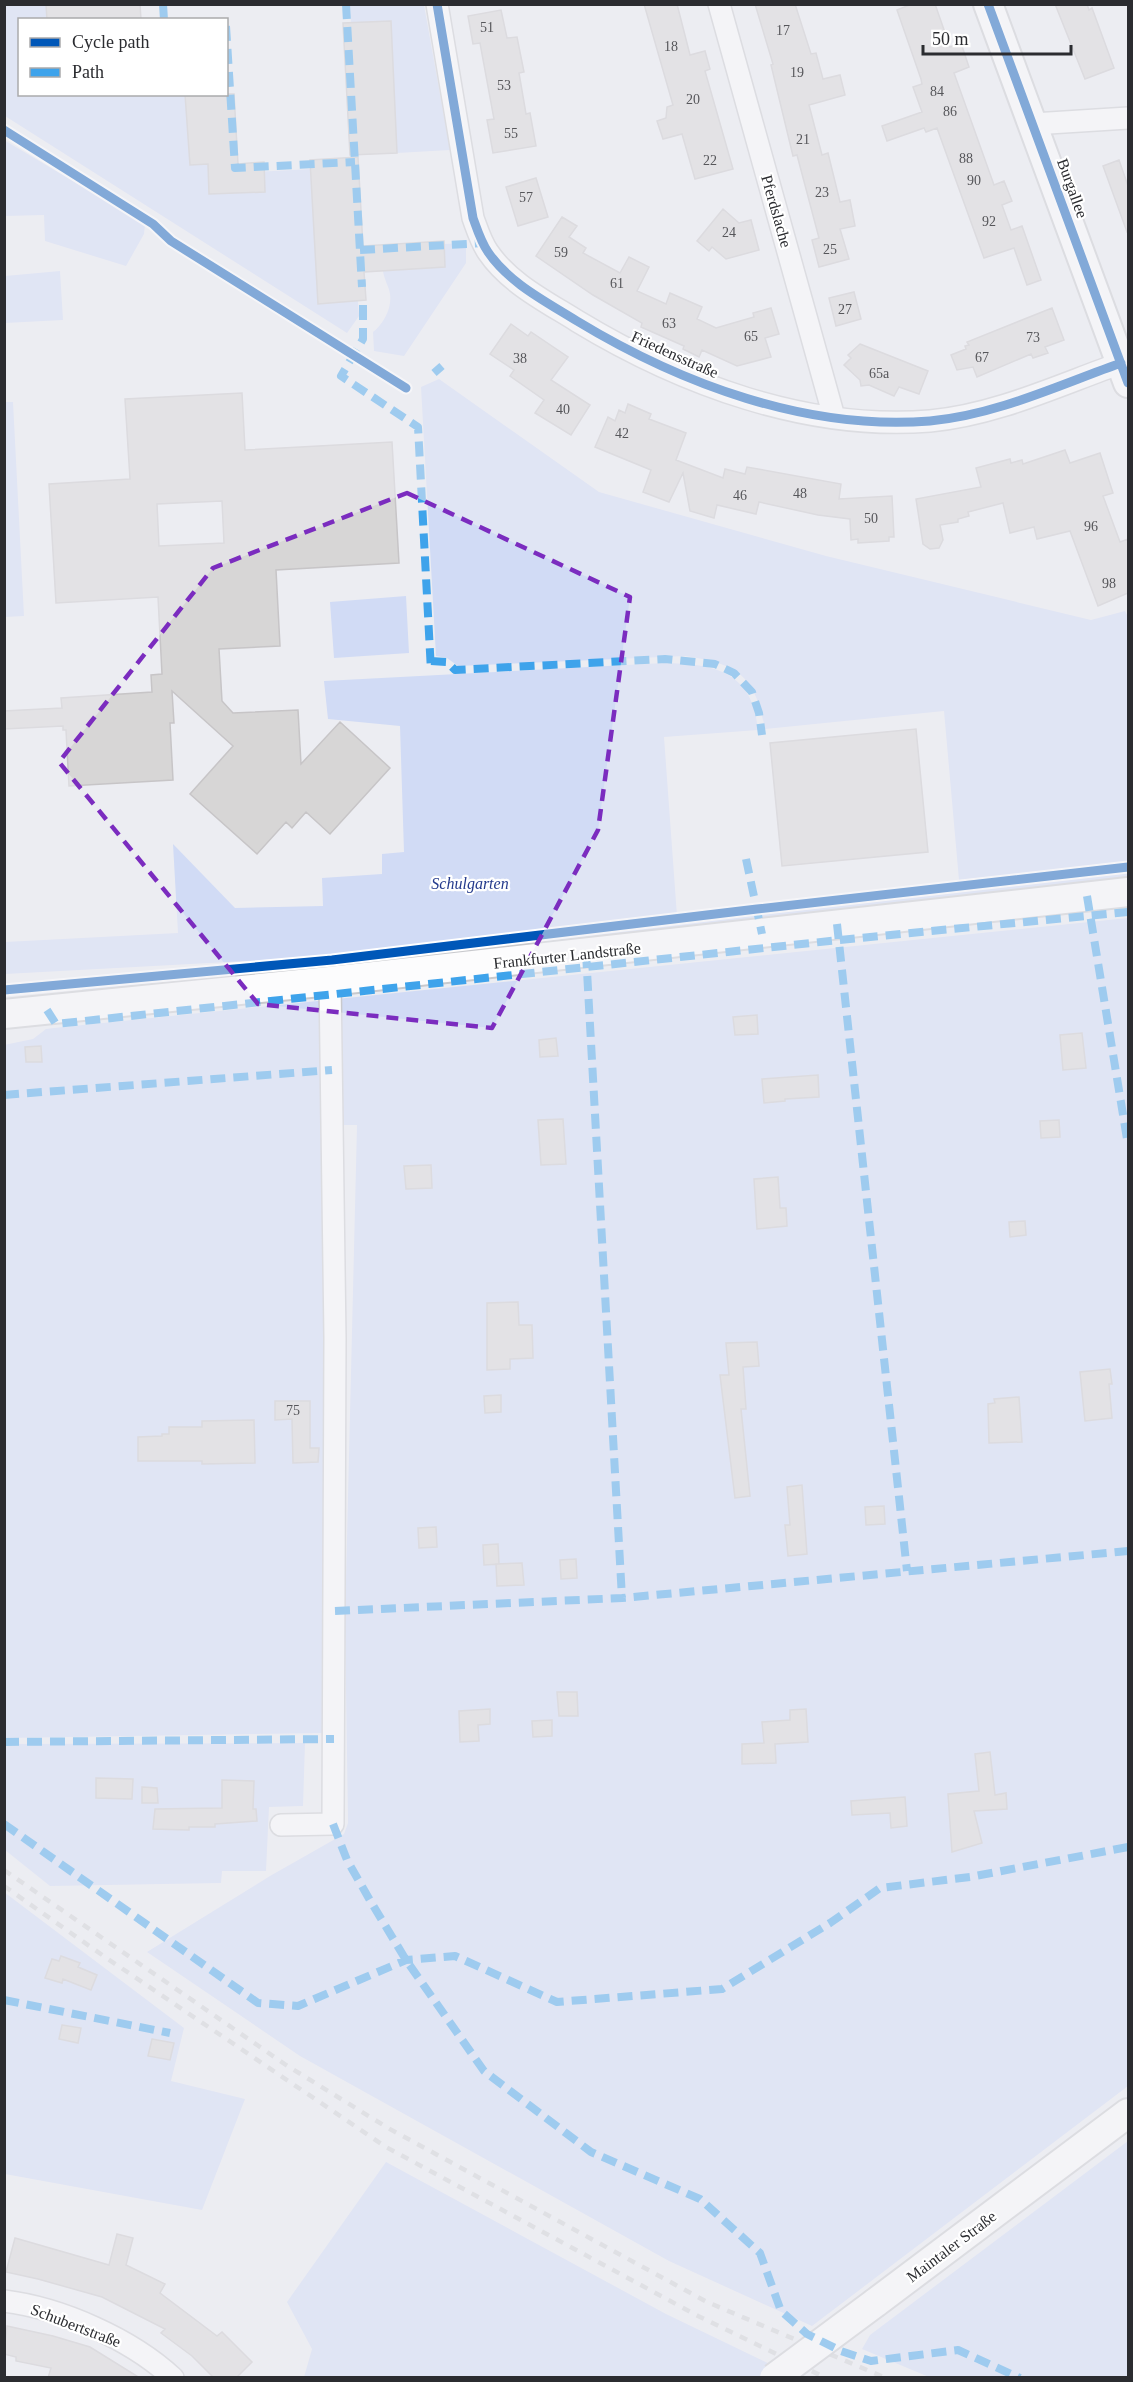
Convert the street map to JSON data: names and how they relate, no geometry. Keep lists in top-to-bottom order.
{
  "streets": {
    "main road": ["Burgallee", "Frankfurter Landstraße", "Maintaler Straße"],
    "street": ["Pferdslache", "Friedensstraße", "Schubertstraße"]
  },
  "crossings": [
    ["Burgallee", "Friedensstraße"],
    ["Pferdslache", "Friedensstraße"]
  ],
  "parks": ["Schulgarten"],
  "house_numbers": [
    "51",
    "17",
    "18",
    "19",
    "53",
    "84",
    "20",
    "86",
    "55",
    "21",
    "88",
    "22",
    "90",
    "23",
    "57",
    "92",
    "24",
    "25",
    "59",
    "61",
    "27",
    "63",
    "65",
    "73",
    "67",
    "38",
    "65a",
    "40",
    "42",
    "48",
    "46",
    "50",
    "96",
    "98",
    "75"
  ],
  "legend": ["Cycle path", "Path"],
  "scale_bar": "50 m"
}
